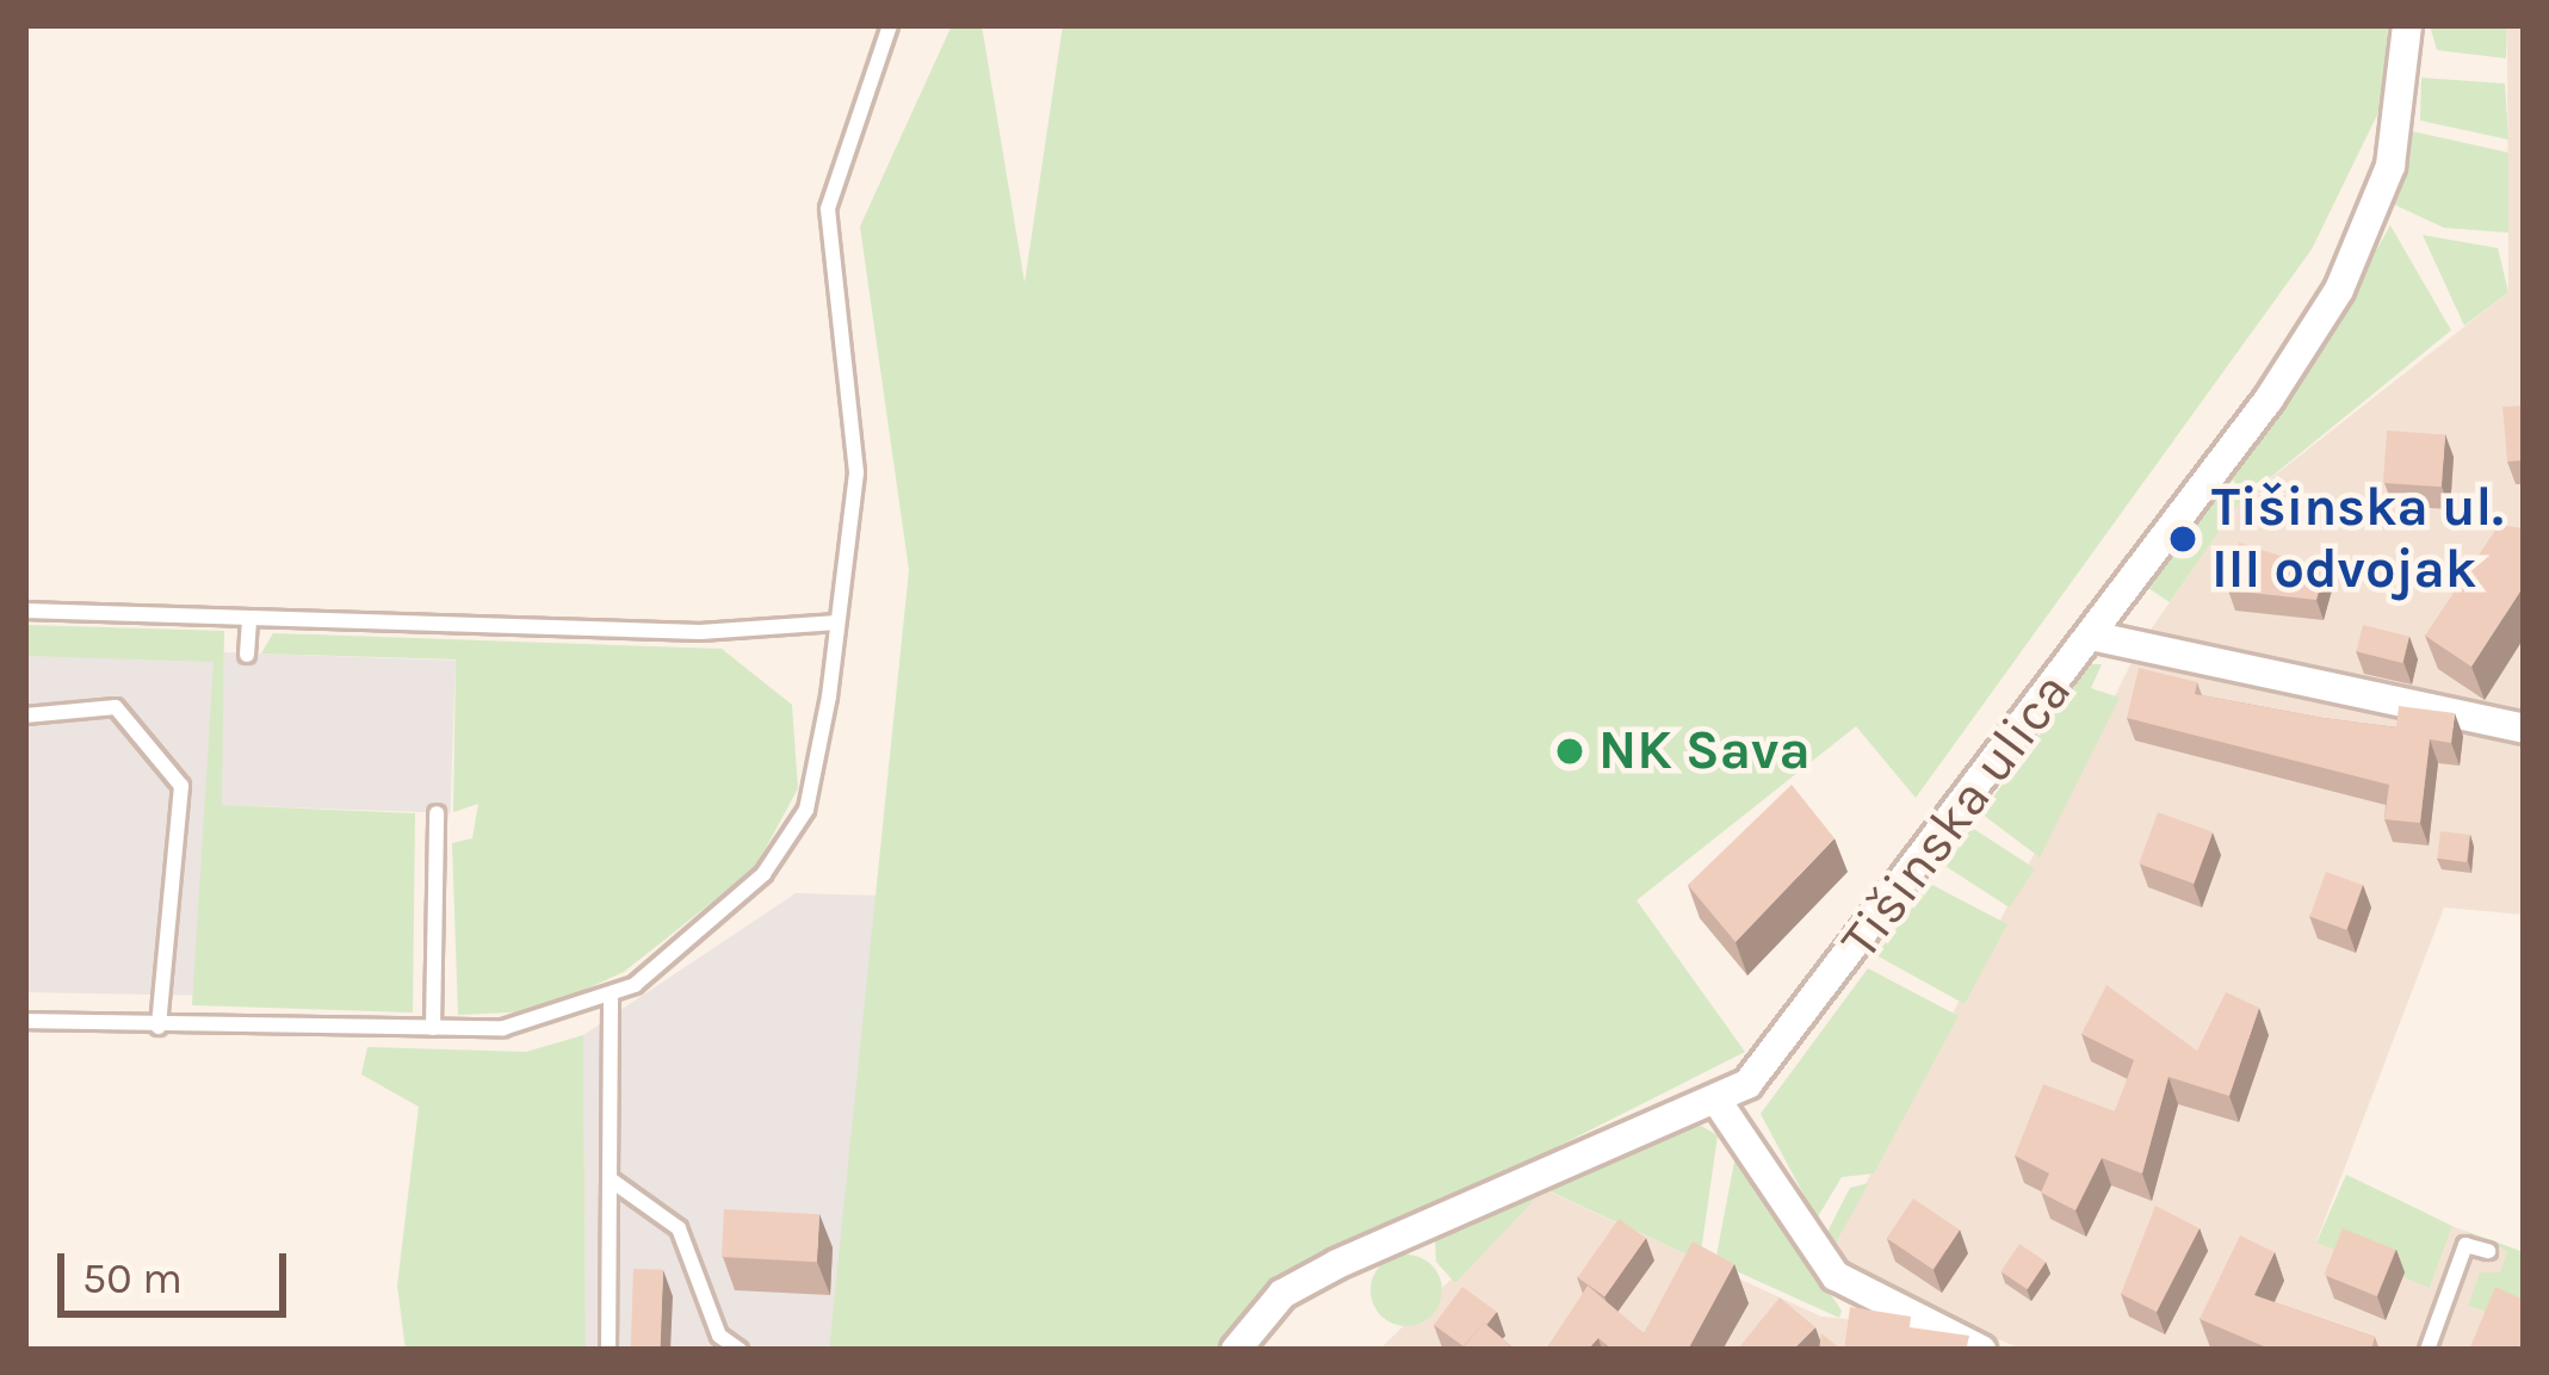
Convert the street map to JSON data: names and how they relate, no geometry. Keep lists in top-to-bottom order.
{
  "streets": {
    "street": ["Tišinska ulica"]
  },
  "places": ["Tišinska ul. III odvojak", "NK Sava"],
  "scale_bar": "50 m"
}
